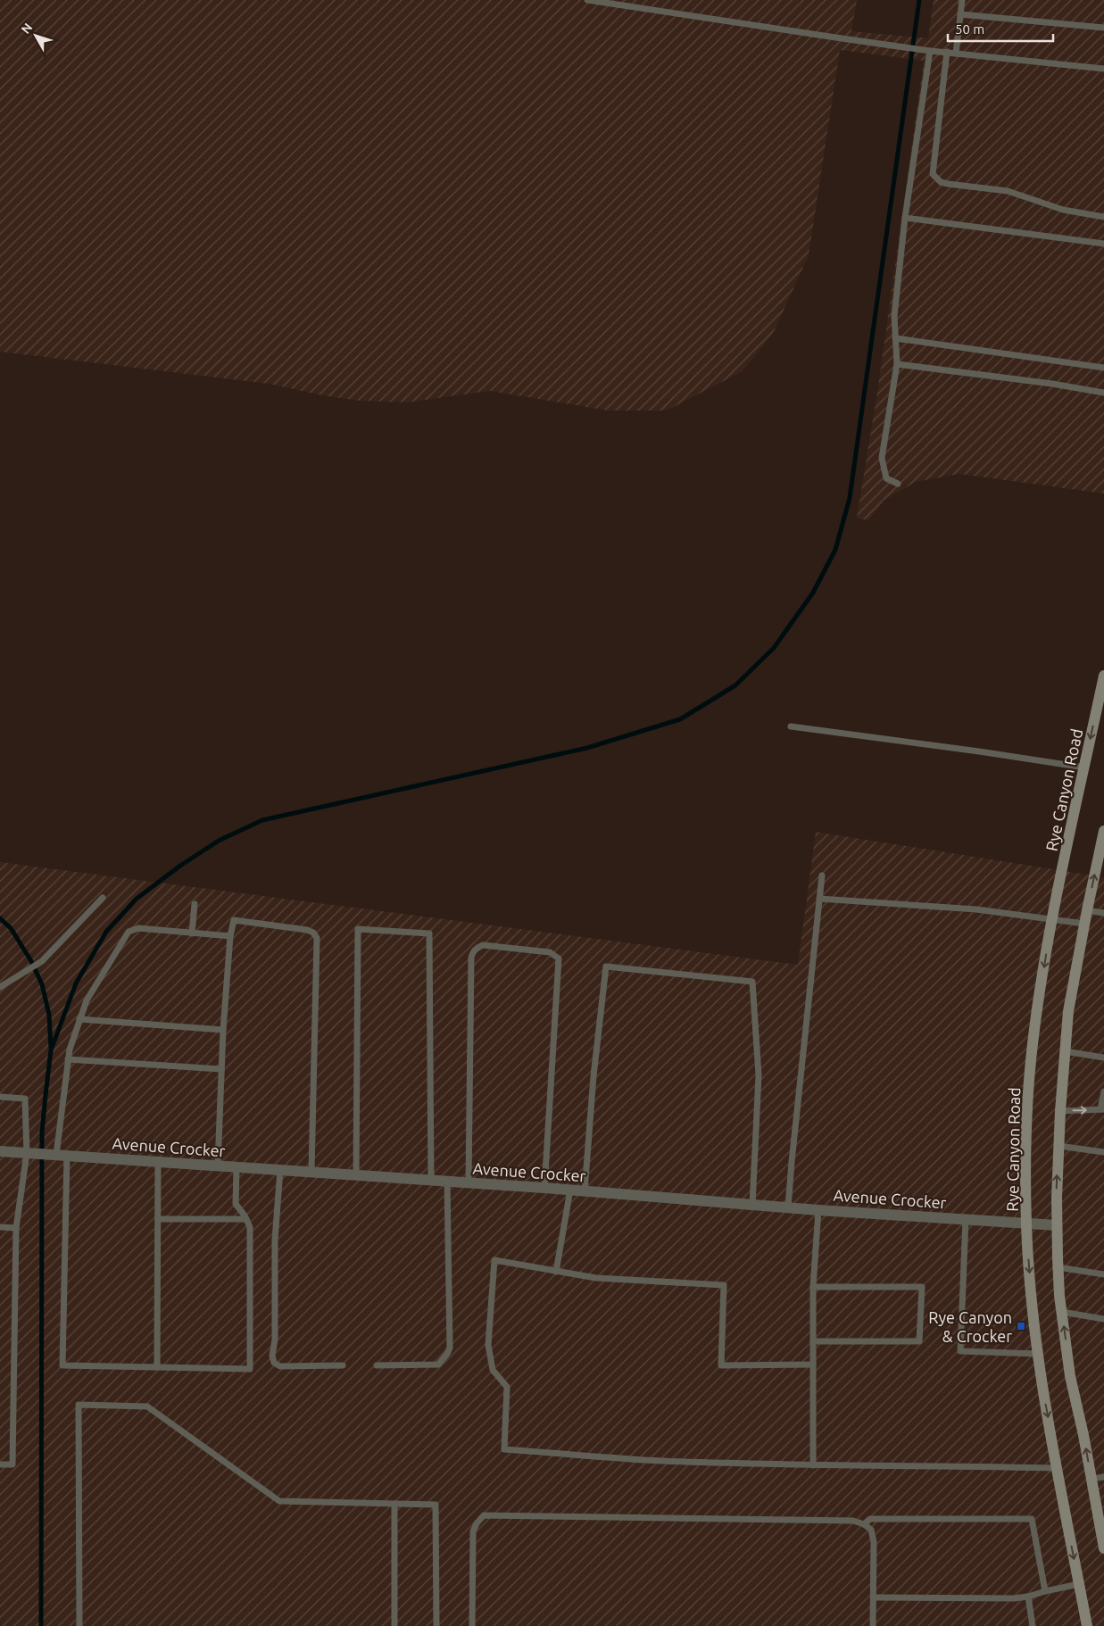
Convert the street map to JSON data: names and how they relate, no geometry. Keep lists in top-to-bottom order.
{
  "streets": {
    "main road": ["Rye Canyon Road"],
    "street": ["Avenue Crocker"]
  },
  "crossings": [
    ["Rye Canyon Road", "Avenue Crocker"]
  ],
  "places": {
    "transit": ["Rye Canyon & Crocker"]
  },
  "scale_bar": "50 m",
  "north": "top left"
}
